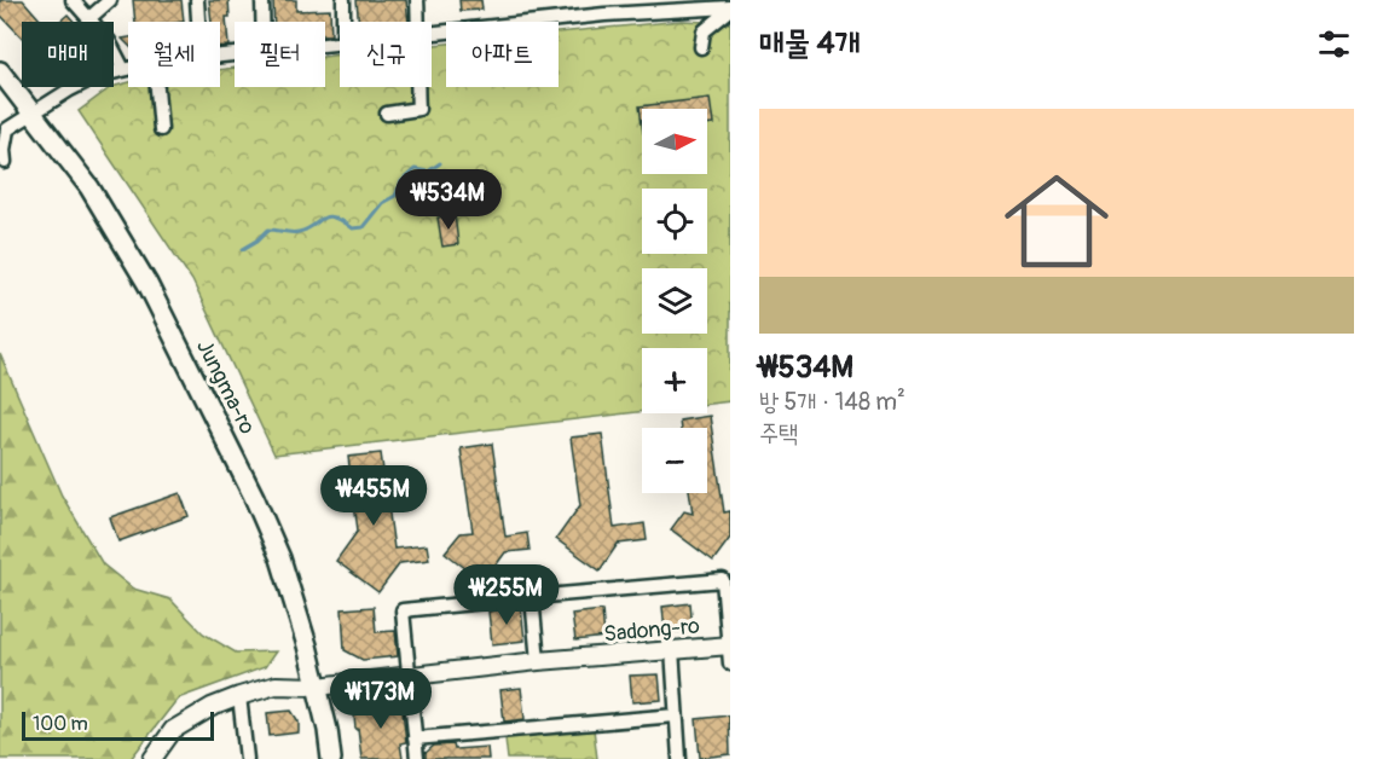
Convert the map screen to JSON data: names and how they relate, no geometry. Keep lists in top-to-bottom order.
{
  "streets": {
    "main road": ["Jungma-ro"],
    "street": ["Sadong-ro"]
  },
  "crossings": [
    ["Jungma-ro", "Sadong-ro"]
  ],
  "scale_bar": "100 m",
  "north": "right",
  "page": {
    "heading": "매물 4개",
    "chip": [
      "매매",
      "월세",
      "필터",
      "신규",
      "아파트"
    ],
    "list": [
      {
        "name": "₩534M",
        "note": "방 5개 · 148 m² · 주택"
      }
    ],
    "map_buttons": ["+", "−"],
    "price": [
      "₩534M",
      "₩455M",
      "₩255M",
      "₩173M"
    ],
    "scale": "100 m"
  }
}
